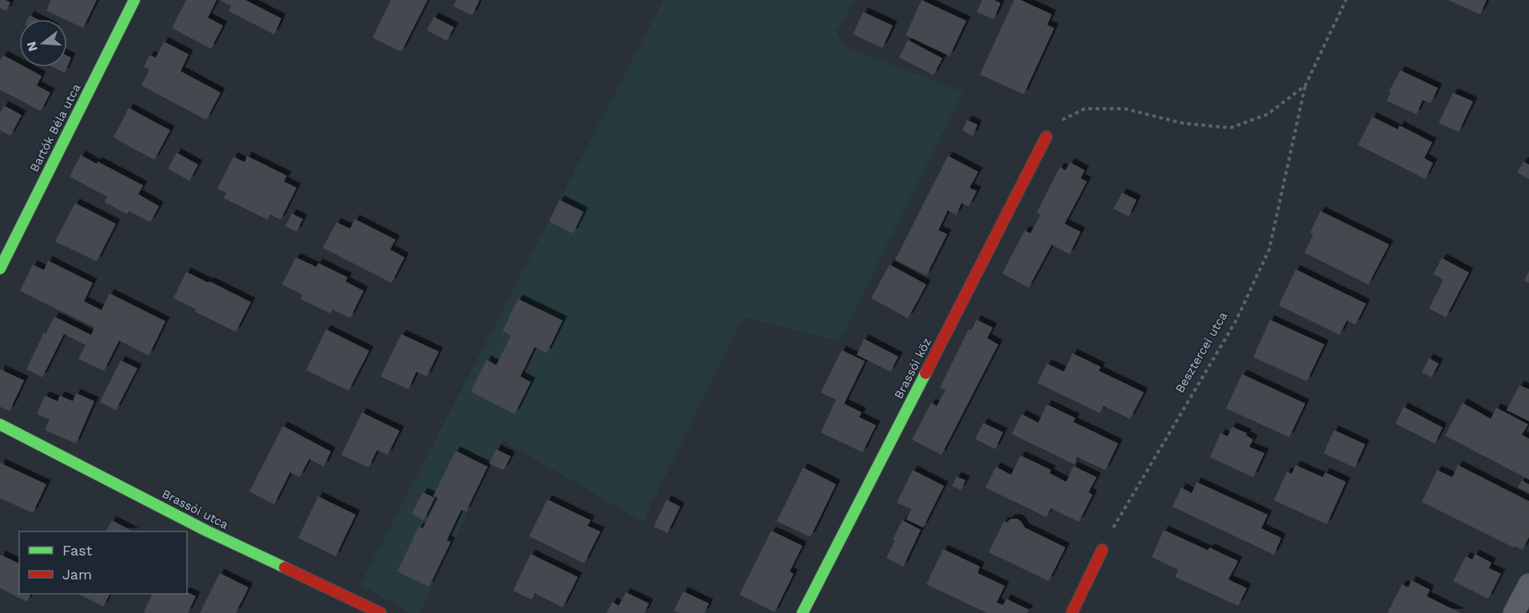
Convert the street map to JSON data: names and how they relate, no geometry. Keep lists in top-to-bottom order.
{
  "streets": {
    "street": ["Bartók Béla utca", "Brassói köz", "Brassói utca"],
    "path": ["Besztercei utca"]
  },
  "legend": ["Fast", "Jam"],
  "north": "left"
}
